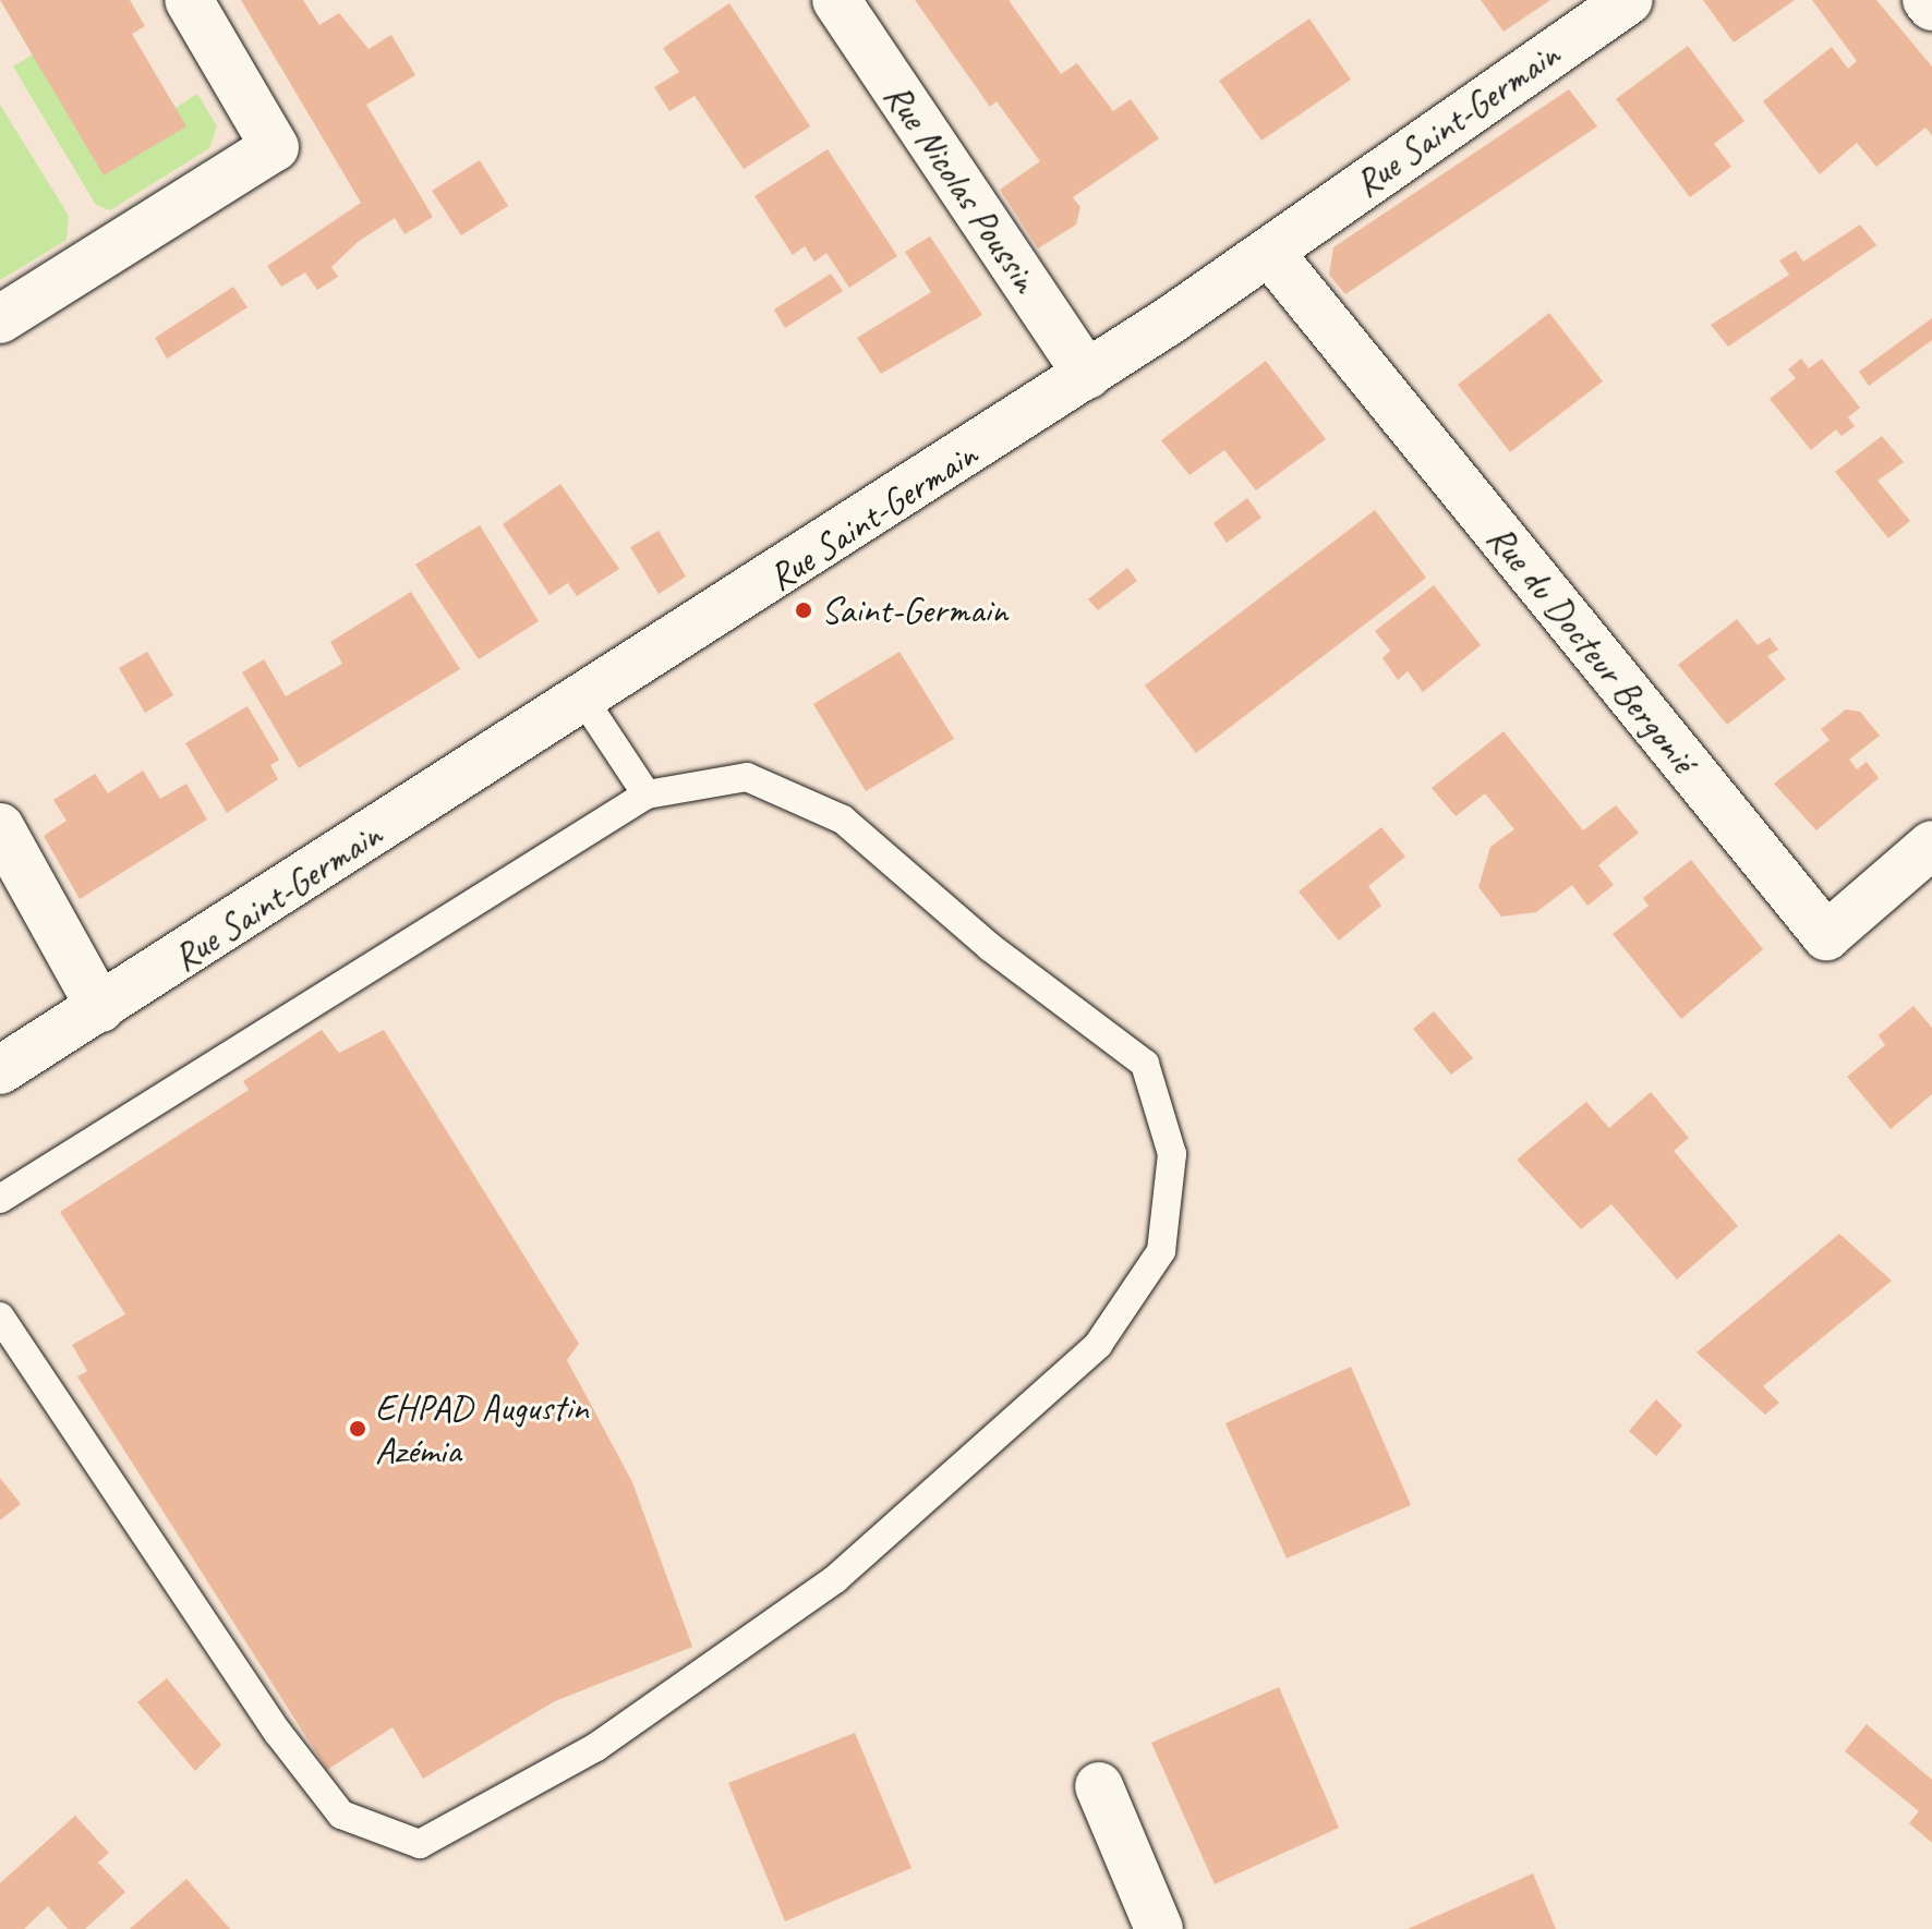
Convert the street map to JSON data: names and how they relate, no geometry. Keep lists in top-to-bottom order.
{
  "streets": {
    "street": ["Rue Saint-Germain", "Rue Nicolas Poussin", "Rue du Docteur Bergonié"]
  },
  "crossings": [
    ["Rue Saint-Germain", "Rue Nicolas Poussin"],
    ["Rue Saint-Germain", "Rue du Docteur Bergonié"]
  ],
  "places": ["Saint-Germain", "EHPAD Augustin Azémia"]
}
